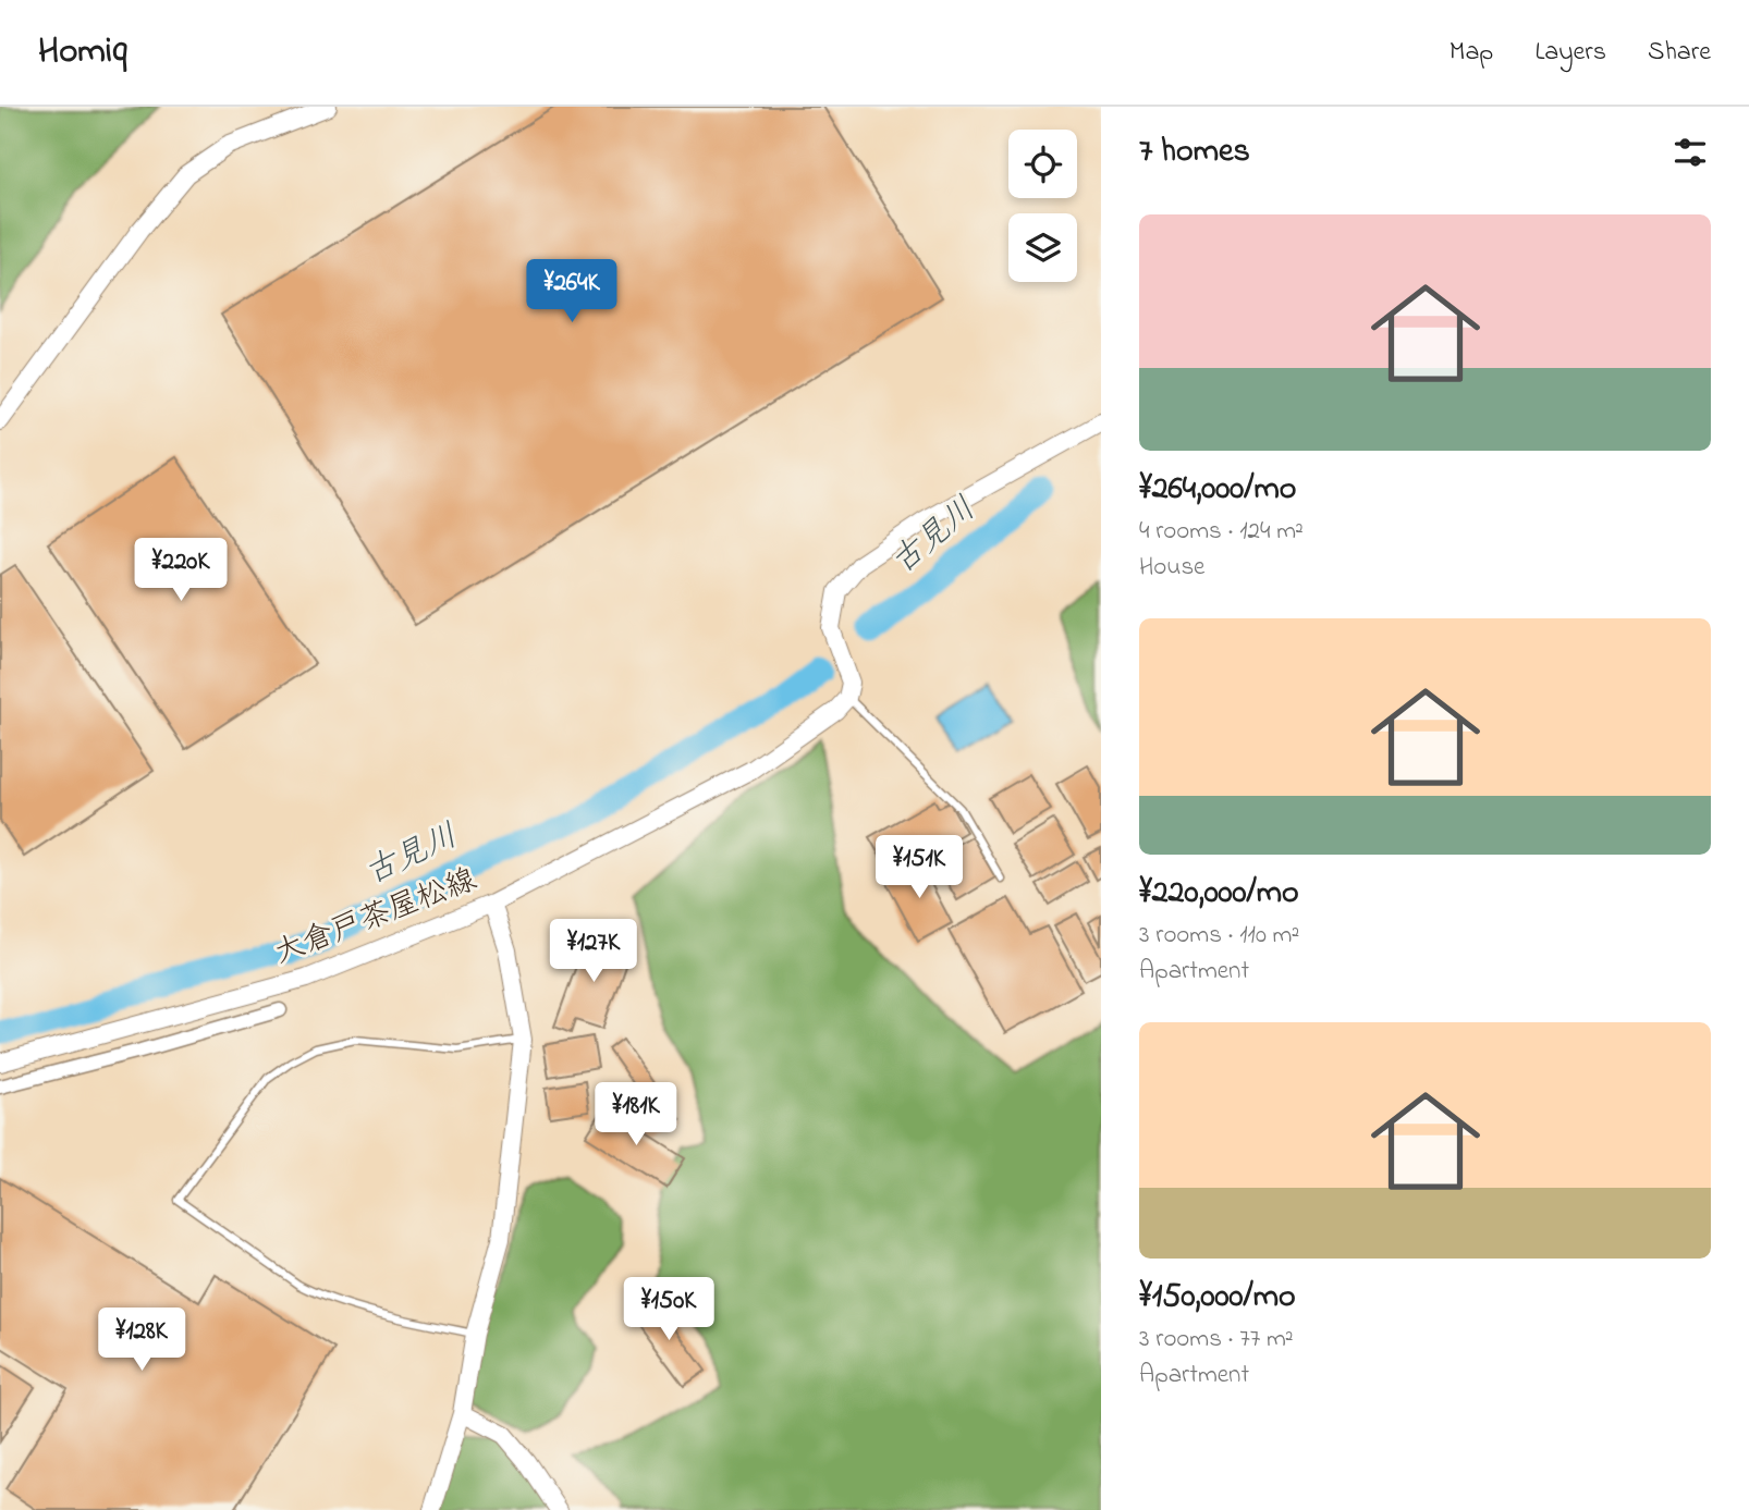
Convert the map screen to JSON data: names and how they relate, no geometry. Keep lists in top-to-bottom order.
{
  "streets": {
    "street": ["大倉戸茶屋松線"]
  },
  "water": ["古見川"],
  "page": {
    "header": "Homiq",
    "nav": ["Map", "Layers", "Share"],
    "heading": "7 homes",
    "list": [
      {
        "name": "¥264,000/mo",
        "note": "4 rooms · 124 m² · House"
      },
      {
        "name": "¥220,000/mo",
        "note": "3 rooms · 110 m² · Apartment"
      },
      {
        "name": "¥150,000/mo",
        "note": "3 rooms · 77 m² · Apartment"
      }
    ],
    "price": [
      "¥264K",
      "¥220K",
      "¥151K",
      "¥127K",
      "¥181K",
      "¥150K",
      "¥128K"
    ]
  }
}
